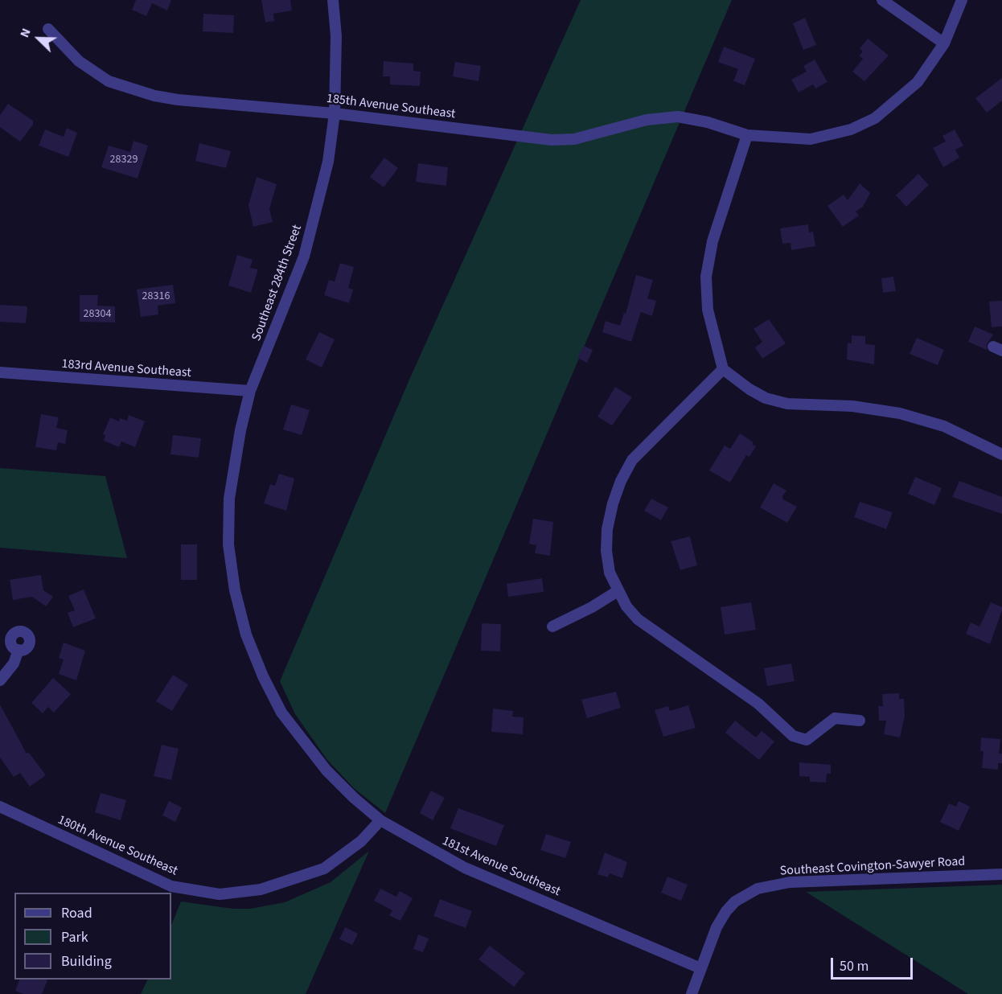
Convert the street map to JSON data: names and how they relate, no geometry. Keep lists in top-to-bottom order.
{
  "streets": {
    "street": [
      "185th Avenue Southeast",
      "Southeast 284th Street",
      "183rd Avenue Southeast",
      "180th Avenue Southeast",
      "181st Avenue Southeast",
      "Southeast Covington-Sawyer Road"
    ]
  },
  "crossings": [
    ["185th Avenue Southeast", "Southeast 284th Street"],
    ["Southeast 284th Street", "183rd Avenue Southeast"],
    ["Southeast 284th Street", "181st Avenue Southeast"],
    ["180th Avenue Southeast", "181st Avenue Southeast"],
    ["181st Avenue Southeast", "Southeast Covington-Sawyer Road"]
  ],
  "house_numbers": ["28329", "28316", "28304"],
  "legend": ["Road", "Park", "Building"],
  "scale_bar": "50 m",
  "north": "top left"
}
